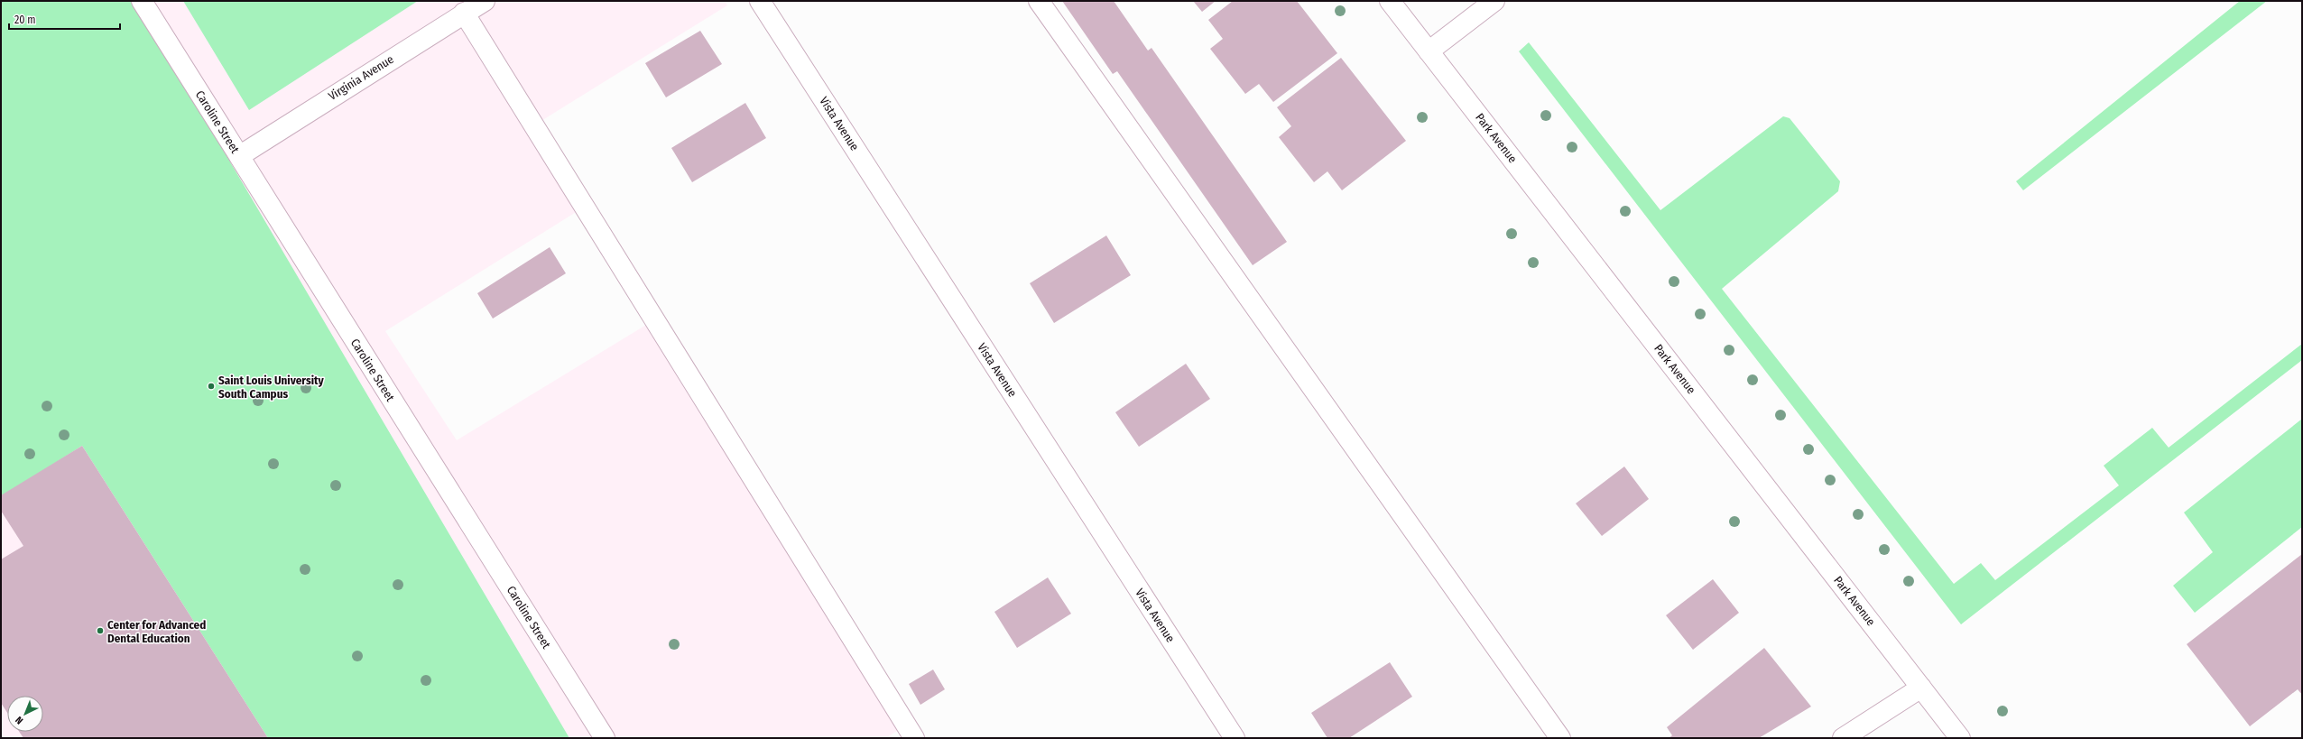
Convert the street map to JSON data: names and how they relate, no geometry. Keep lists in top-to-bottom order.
{
  "streets": {
    "street": [
      "Virginia Avenue",
      "Caroline Street",
      "Vista Avenue",
      "Park Avenue"
    ]
  },
  "crossings": [
    ["Virginia Avenue", "Caroline Street"]
  ],
  "places": ["Saint Louis University South Campus", "Center for Advanced Dental Education"],
  "scale_bar": "20 m",
  "north": "bottom left"
}
